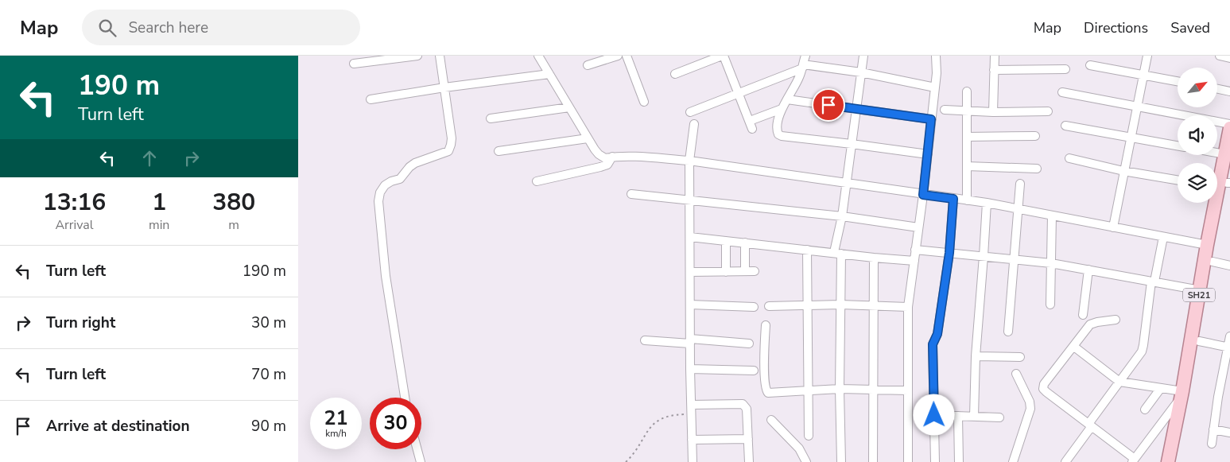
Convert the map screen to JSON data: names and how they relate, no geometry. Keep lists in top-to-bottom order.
{
  "streets": {
    "main road": ["SH21"]
  },
  "north": "top right",
  "page": {
    "header": "Map",
    "search": "Search here",
    "nav": ["Map", "Directions", "Saved"],
    "turn": ["190 m", "Turn left"],
    "eta": [
      "13:16",
      "Arrival",
      "1",
      "min",
      "380",
      "m"
    ],
    "list": [
      {
        "name": "Turn left",
        "value": "190 m"
      },
      {
        "name": "Turn right",
        "value": "30 m"
      },
      {
        "name": "Turn left",
        "value": "70 m"
      },
      {
        "name": "Arrive at destination",
        "value": "90 m"
      }
    ],
    "speed": "21 km/h",
    "limit": "30"
  }
}
